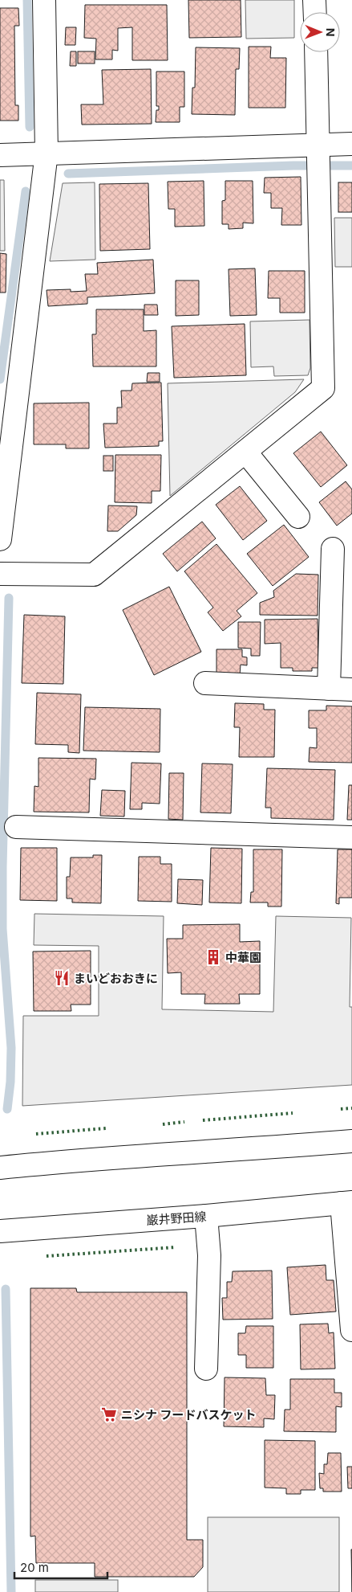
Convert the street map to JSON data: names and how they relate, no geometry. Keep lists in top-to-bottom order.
{
  "streets": {
    "street": ["巌井野田線"]
  },
  "places": {
    "building": ["中華園"],
    "restaurant": ["まいどおおきに"],
    "supermarket": ["ニシナ フードバスケット"]
  },
  "scale_bar": "20 m",
  "north": "right"
}
